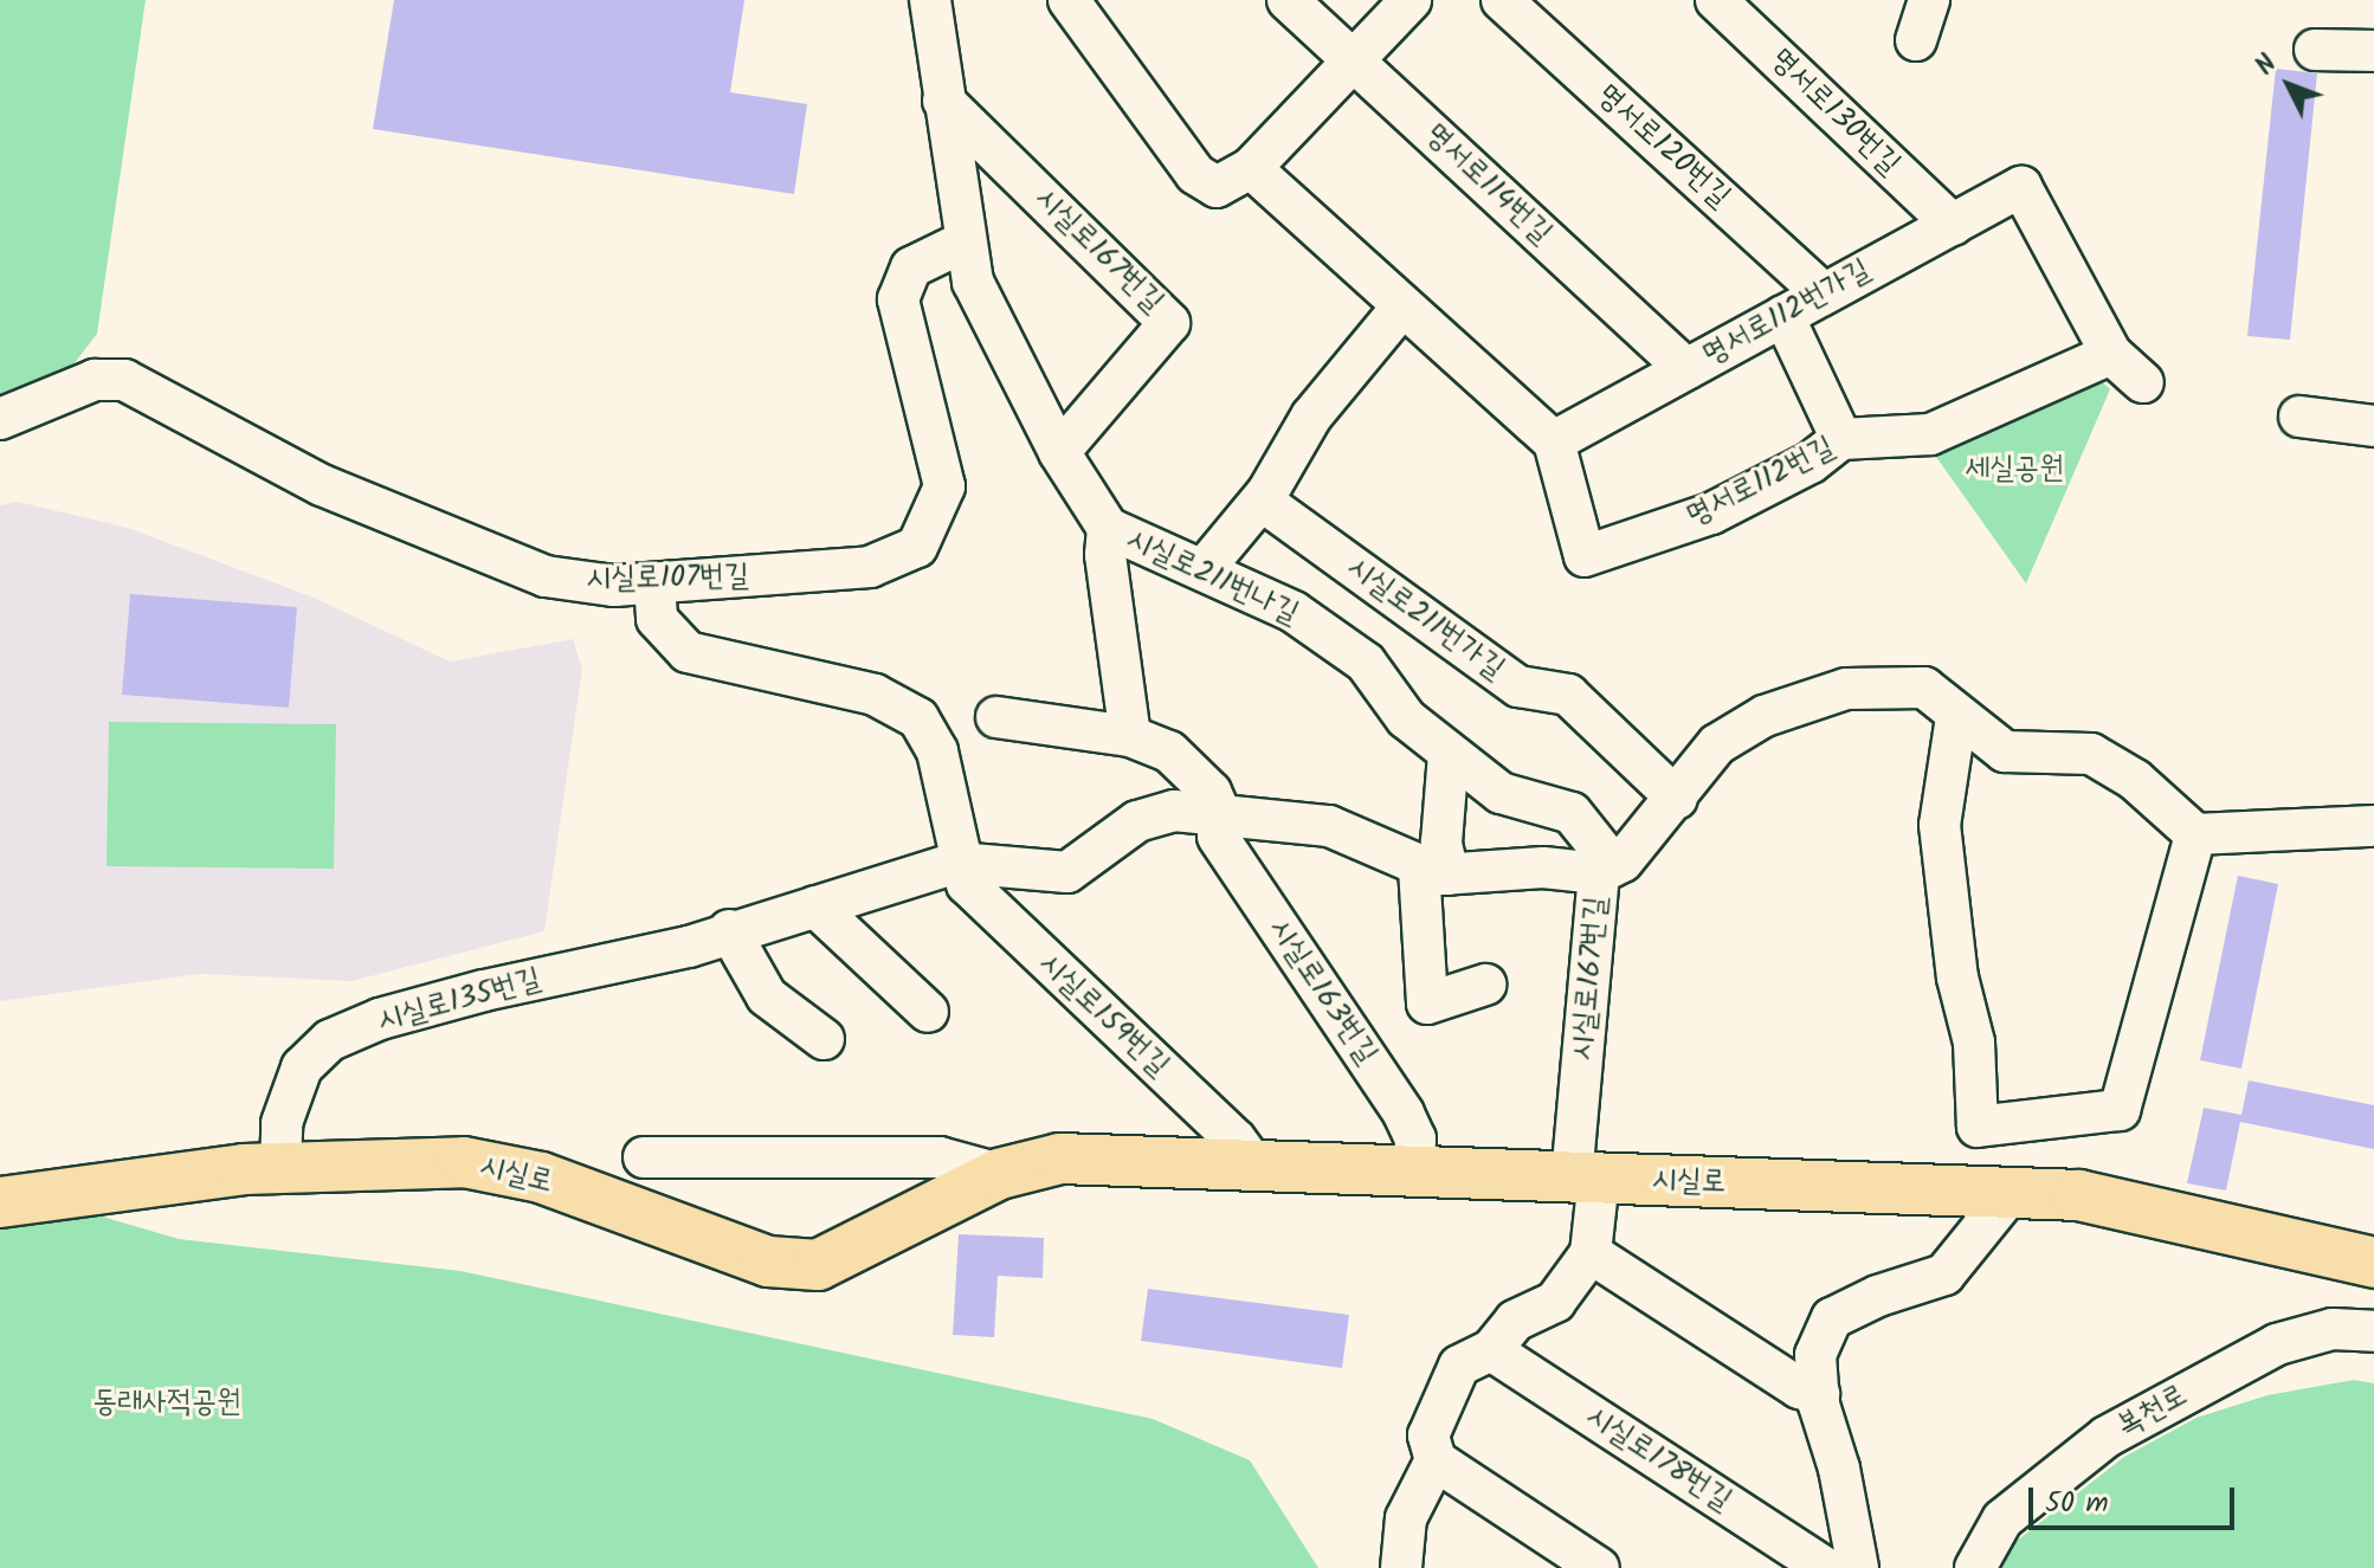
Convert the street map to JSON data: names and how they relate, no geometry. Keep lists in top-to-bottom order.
{
  "streets": {
    "main road": ["시실로"],
    "street": [
      "명서로130번길",
      "명서로120번길",
      "명서로114번길",
      "시실로167번길",
      "명서로112번가길",
      "명서로112번길",
      "시실로211번나길",
      "시실로107번길",
      "시실로211번가길",
      "시실로163번길",
      "시실로135번길",
      "시실로159번길",
      "복천로",
      "시실로178번길"
    ]
  },
  "crossings": [
    ["명서로130번길", "명서로112번가길"],
    ["명서로120번길", "명서로112번가길"],
    ["명서로114번길", "명서로112번가길"],
    ["시실로167번길", "시실로211번나길"],
    ["시실로167번길", "시실로163번길"],
    ["시실로167번길", "시실로135번길"],
    ["시실로167번길", "시실로"],
    ["명서로112번가길", "명서로112번길"],
    ["시실로163번길", "시실로135번길"],
    ["시실로163번길", "시실로"],
    ["시실로135번길", "시실로159번길"],
    ["시실로135번길", "시실로"],
    ["시실로159번길", "시실로"]
  ],
  "parks": ["세실공원", "동래사적공원"],
  "scale_bar": "50 m",
  "north": "top left"
}
